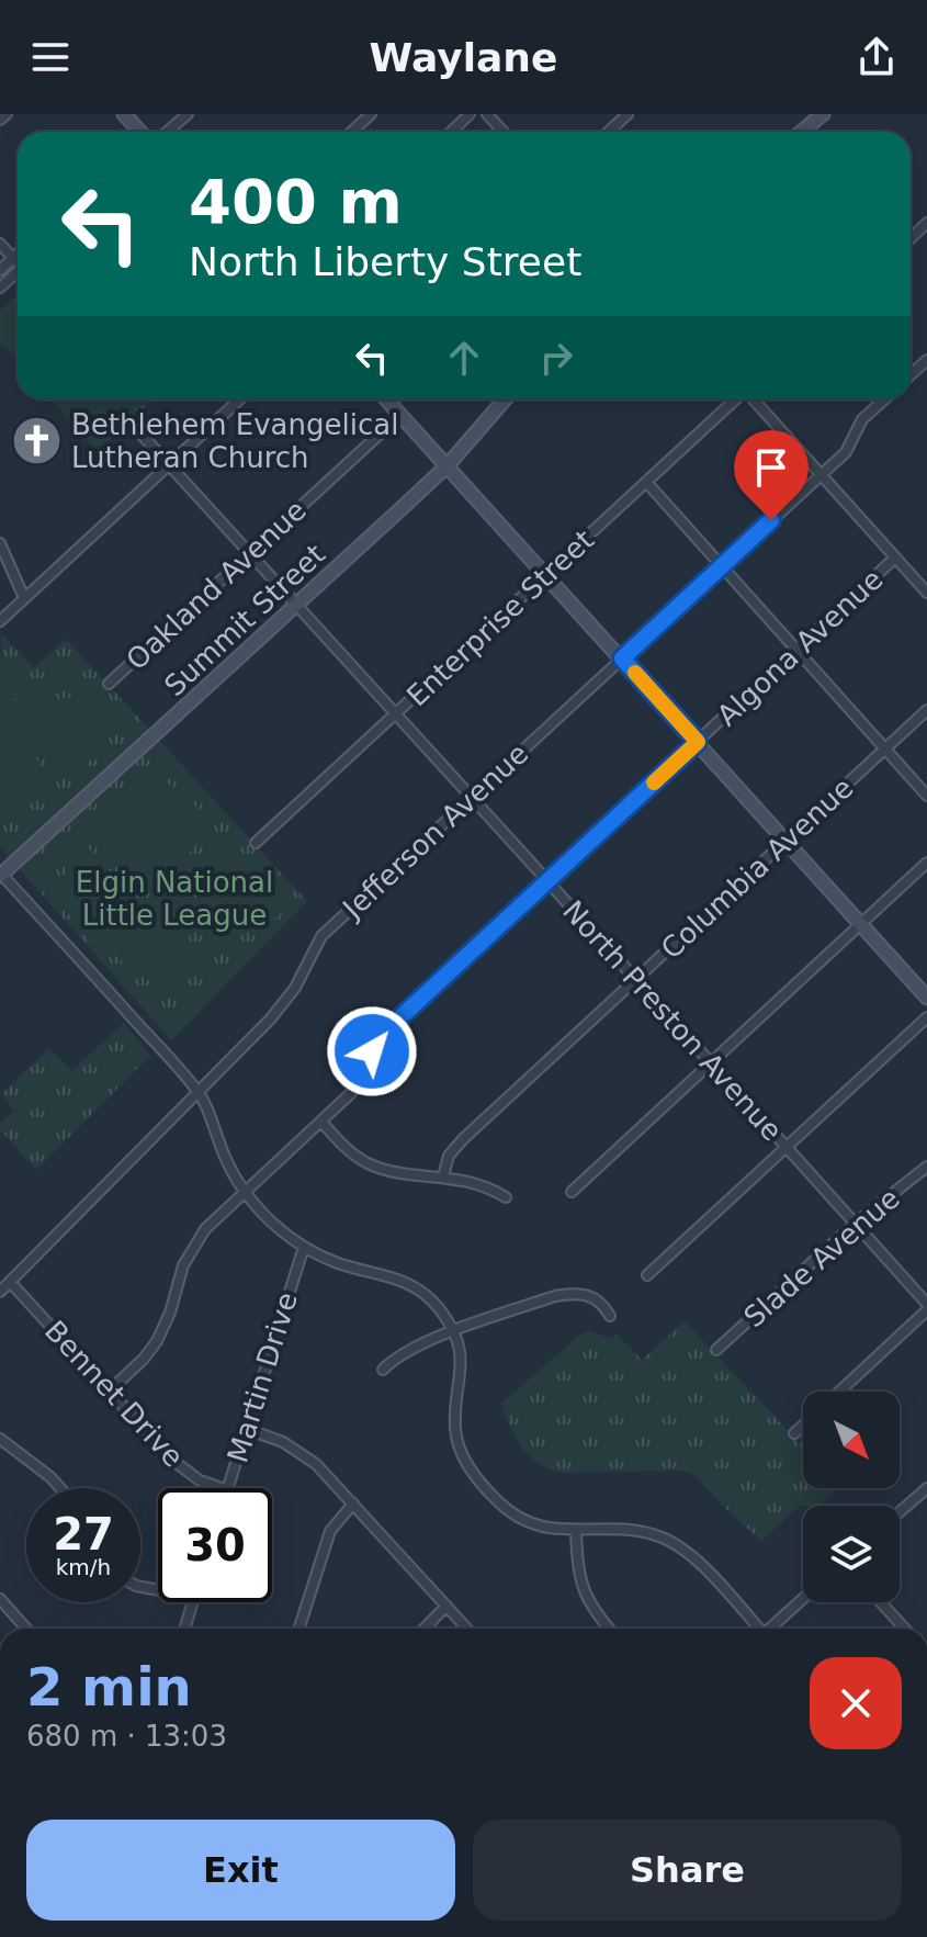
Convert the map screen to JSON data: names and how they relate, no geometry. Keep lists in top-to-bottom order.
{
  "streets": {
    "main road": ["Summit Street"],
    "street": [
      "Oakland Avenue",
      "Enterprise Street",
      "Algona Avenue",
      "Jefferson Avenue",
      "Columbia Avenue",
      "North Preston Avenue",
      "Slade Avenue",
      "Martin Drive",
      "Bennet Drive"
    ]
  },
  "crossings": [
    ["Oakland Avenue", "North Preston Avenue"],
    ["Enterprise Street", "North Preston Avenue"],
    ["Summit Street", "North Preston Avenue"],
    ["Algona Avenue", "North Preston Avenue"],
    ["Algona Avenue", "Bennet Drive"],
    ["Jefferson Avenue", "North Preston Avenue"],
    ["Jefferson Avenue", "Bennet Drive"],
    ["Columbia Avenue", "North Preston Avenue"],
    ["North Preston Avenue", "Slade Avenue"]
  ],
  "parks": ["Elgin National Little League"],
  "places": {
    "church": ["Bethlehem Evangelical Lutheran Church"]
  },
  "north": "bottom right",
  "page": {
    "header": "Waylane",
    "turn": ["400 m", "North Liberty Street"],
    "speed": "27 km/h",
    "limit": "30",
    "heading": ["2 min", "680 m · 13:03"],
    "buttons": ["Exit", "Share"]
  }
}
